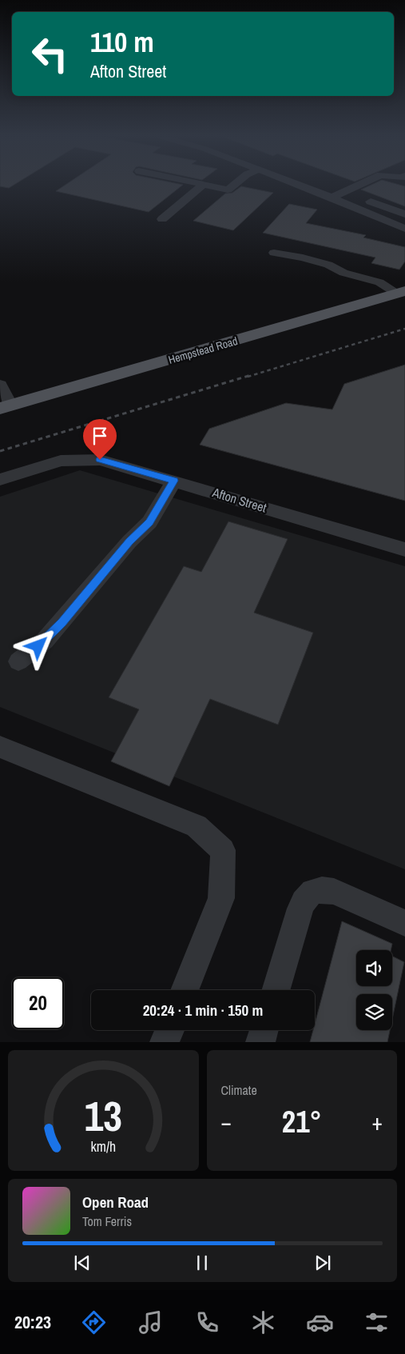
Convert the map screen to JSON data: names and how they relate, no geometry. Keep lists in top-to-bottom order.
{
  "streets": {
    "main road": ["Hempstead Road"],
    "street": ["Afton Street"]
  },
  "page": {
    "turn": ["110 m", "Afton Street"],
    "limit": "20",
    "trip": "20:24 · 1 min · 150 m",
    "tile": "Climate",
    "heat": ["−", "21°", "+"],
    "song": ["Open Road", "Tom Ferris"],
    "tabs": "20:23",
    "gauge": ["13", "km/h"]
  }
}
